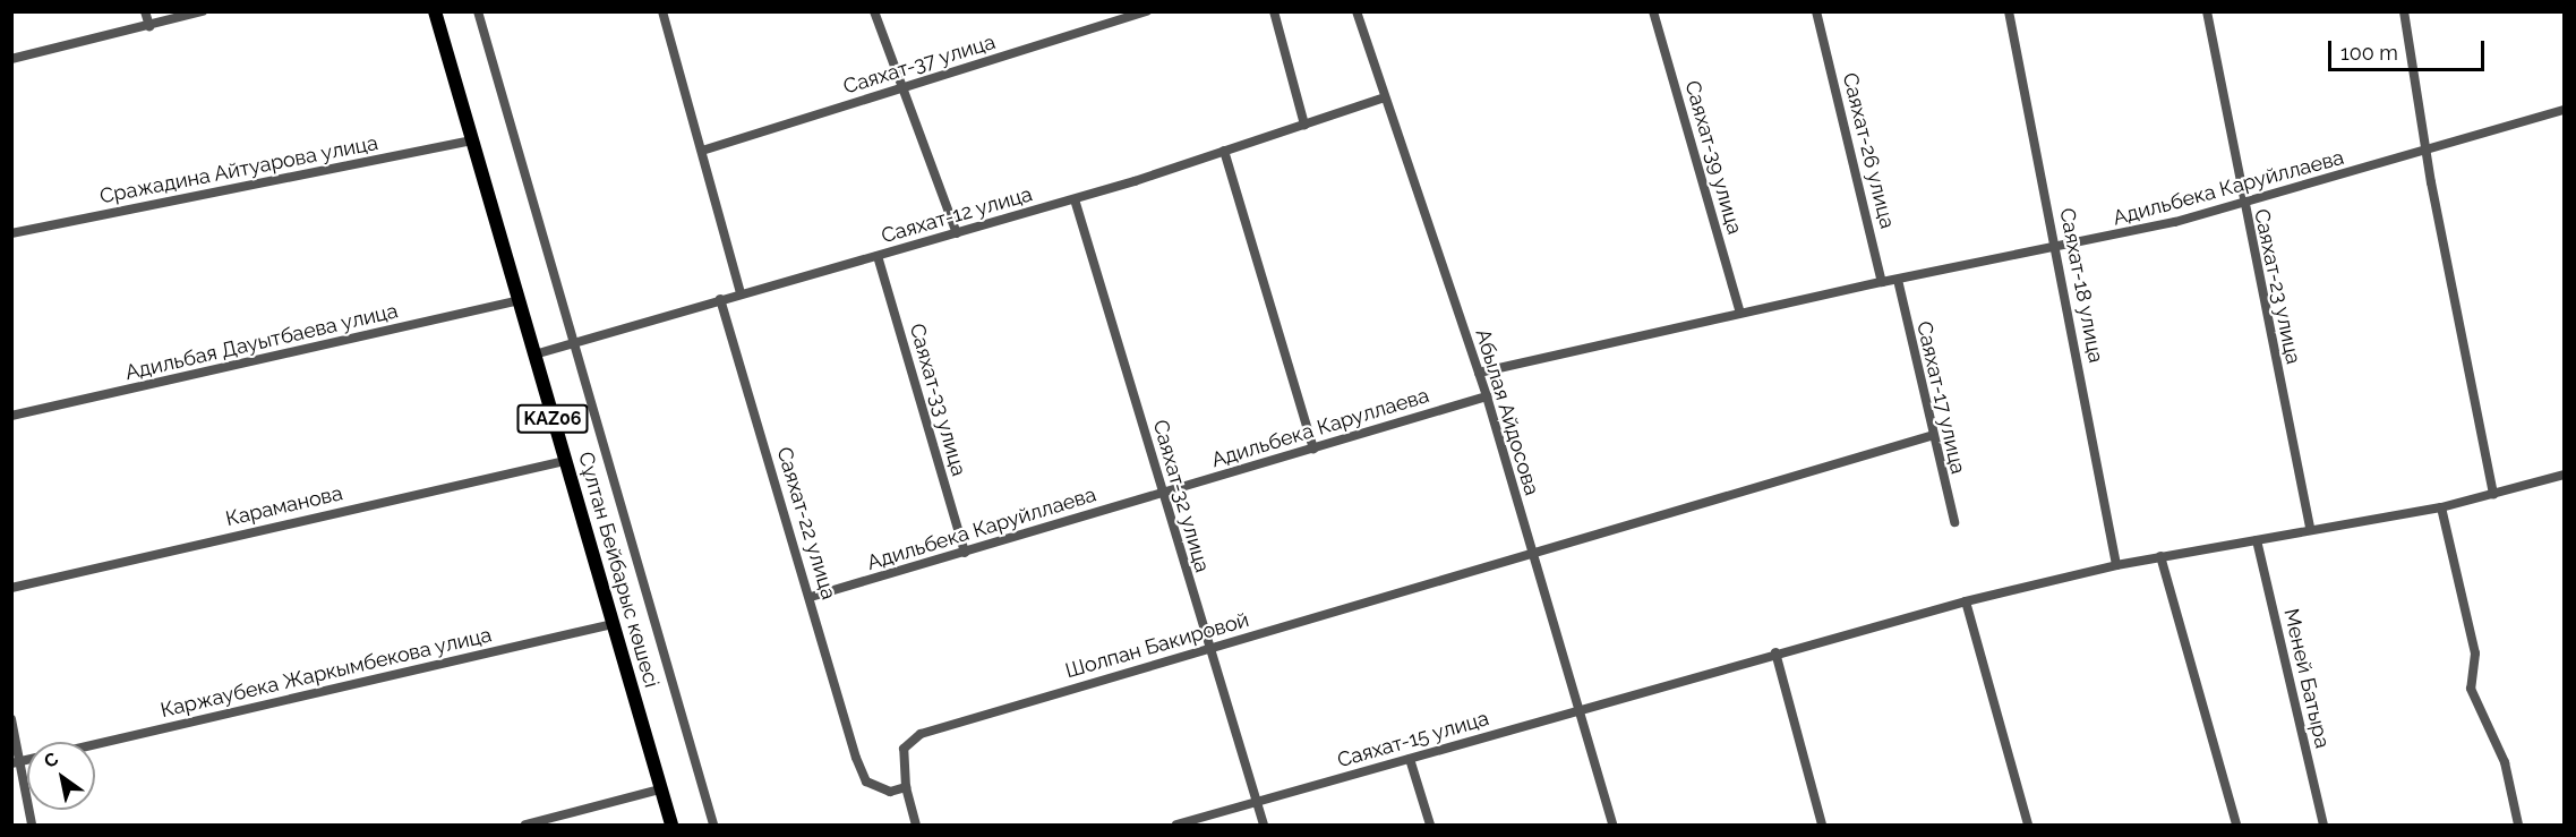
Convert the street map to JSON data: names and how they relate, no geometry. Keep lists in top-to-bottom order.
{
  "streets": {
    "main road": ["KAZ06", "Сұлтан Бейбарыс көшесі"],
    "street": [
      "Саяхат-37 улица",
      "Саяхат-26 улица",
      "Саяхат-39 улица",
      "Сражадина Айтуарова улица",
      "Адильбека Каруйллаева",
      "Саяхат-12 улица",
      "Саяхат-18 улица",
      "Саяхат-23 улица",
      "Адильбая Дауытбаева улица",
      "Саяхат-17 улица",
      "Саяхат-33 улица",
      "Абылая Айдосова",
      "Адильбека Каруллаева",
      "Саяхат-32 улица",
      "Караманова",
      "Саяхат-22 улица",
      "Шолпан Бакировой",
      "Каржаубека Жаркымбекова улица",
      "Меней Батыра",
      "Саяхат-15 улица"
    ]
  },
  "crossings": [
    ["Сражадина Айтуарова улица", "Сұлтан Бейбарыс көшесі"],
    ["Адильбека Каруйллаева", "Саяхат-18 улица"],
    ["Адильбека Каруйллаева", "Саяхат-23 улица"],
    ["Адильбека Каруйллаева", "Саяхат-17 улица"],
    ["Адильбека Каруйллаева", "Саяхат-33 улица"],
    ["Адильбека Каруйллаева", "Адильбека Каруллаева"],
    ["Адильбека Каруйллаева", "Саяхат-32 улица"],
    ["Адильбека Каруйллаева", "Саяхат-22 улица"],
    ["Саяхат-12 улица", "Саяхат-33 улица"],
    ["Саяхат-12 улица", "Абылая Айдосова"],
    ["Саяхат-12 улица", "Саяхат-32 улица"],
    ["Саяхат-12 улица", "Саяхат-22 улица"],
    ["Саяхат-12 улица", "Сұлтан Бейбарыс көшесі"],
    ["Саяхат-18 улица", "Саяхат-15 улица"],
    ["Саяхат-23 улица", "Саяхат-15 улица"],
    ["Адильбая Дауытбаева улица", "Сұлтан Бейбарыс көшесі"],
    ["Саяхат-17 улица", "Шолпан Бакировой"],
    ["Абылая Айдосова", "Адильбека Каруллаева"],
    ["Абылая Айдосова", "Шолпан Бакировой"],
    ["Абылая Айдосова", "Саяхат-15 улица"],
    ["Адильбека Каруллаева", "Саяхат-32 улица"],
    ["Саяхат-32 улица", "Шолпан Бакировой"],
    ["Саяхат-32 улица", "Саяхат-15 улица"],
    ["Караманова", "Сұлтан Бейбарыс көшесі"],
    ["Саяхат-22 улица", "Шолпан Бакировой"],
    ["Сұлтан Бейбарыс көшесі", "Каржаубека Жаркымбекова улица"],
    ["Меней Батыра", "Саяхат-15 улица"]
  ],
  "scale_bar": "100 m",
  "north": "top left"
}
